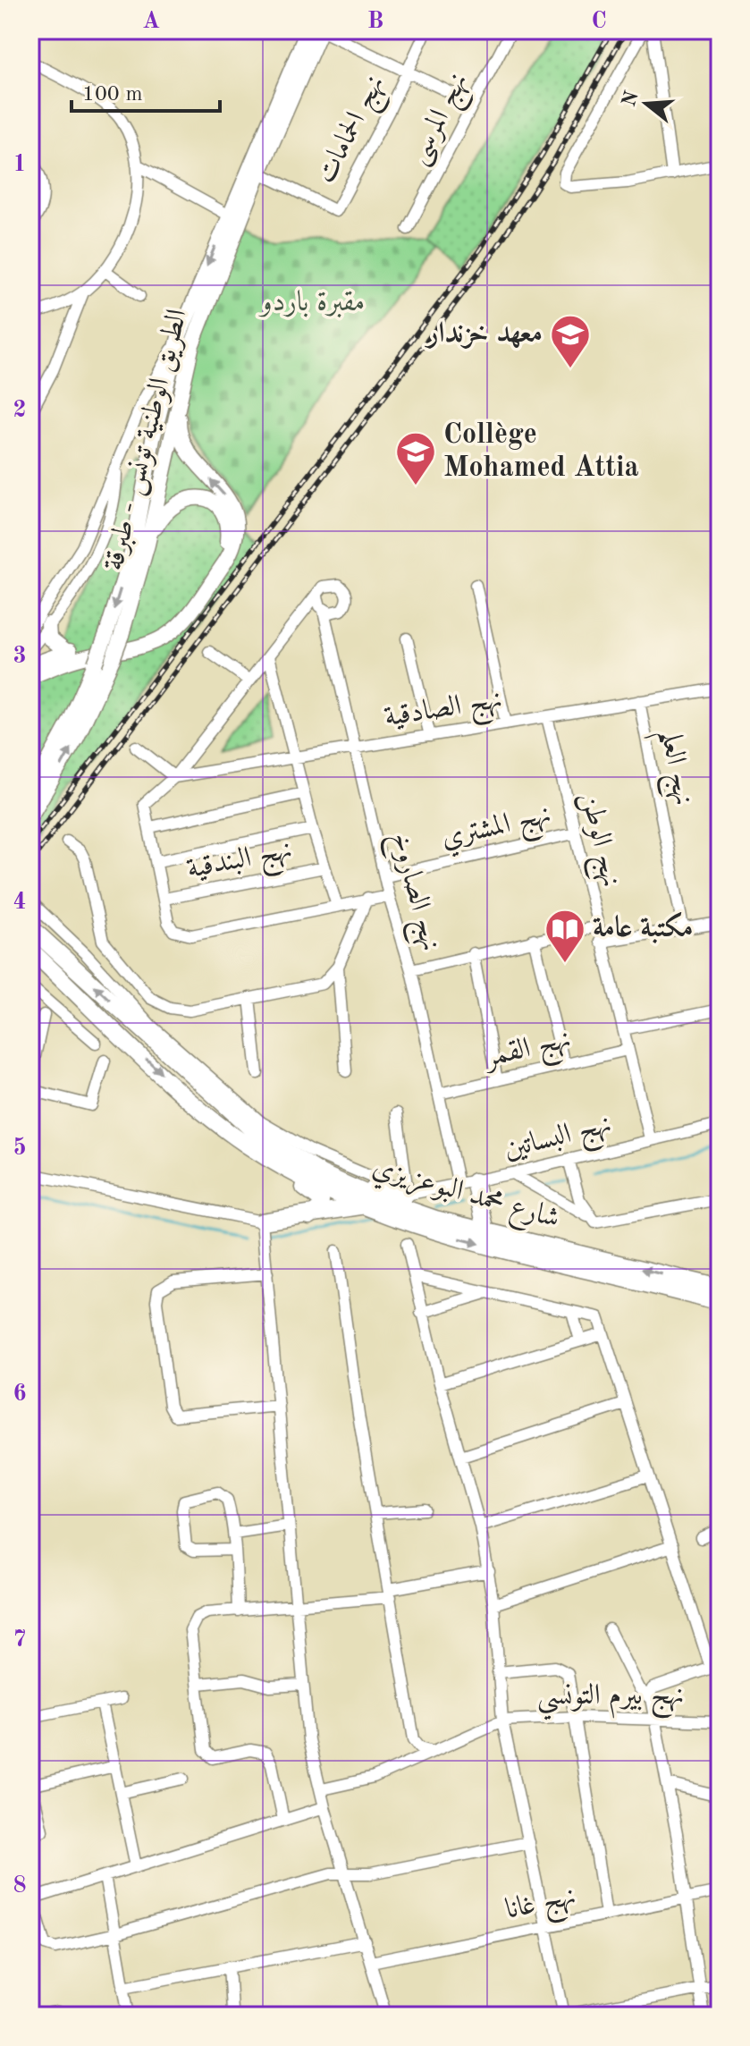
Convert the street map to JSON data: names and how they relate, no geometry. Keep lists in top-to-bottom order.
{
  "streets": {
    "highway": ["شارع محمد البوعزيزي"],
    "main road": ["الطريق الوطنية تونس - طبرقة"],
    "street": [
      "نهج المرسى",
      "نهج الحمامات",
      "نهج الصادقية",
      "نهج العلم",
      "نهج المشتري",
      "نهج الوطن",
      "نهج البندقية",
      "نهج الصاروخ",
      "نهج القمر",
      "نهج البساتين",
      "نهج بيرم التونسي",
      "نهج غانا"
    ]
  },
  "crossings": [
    ["نهج الحمامات", "الطريق الوطنية تونس - طبرقة"],
    ["نهج الصادقية", "نهج العلم"],
    ["نهج الصادقية", "نهج الوطن"],
    ["نهج الصادقية", "نهج الصاروخ"],
    ["نهج المشتري", "نهج الوطن"],
    ["نهج المشتري", "نهج الصاروخ"],
    ["نهج الوطن", "نهج القمر"],
    ["نهج الوطن", "نهج البساتين"],
    ["نهج الصاروخ", "نهج القمر"],
    ["نهج الصاروخ", "نهج البساتين"]
  ],
  "parks": ["مقبرة باردو"],
  "places": {
    "school or university": ["معهد خزندار", "Collège Mohamed Attia"],
    "library": ["مكتبة عامة"]
  },
  "scale_bar": "100 m",
  "north": "left",
  "grid": {
    "columns": ["A", "B", "C"],
    "rows": [
      "1",
      "2",
      "3",
      "4",
      "5",
      "6",
      "7",
      "8"
    ]
  }
}
